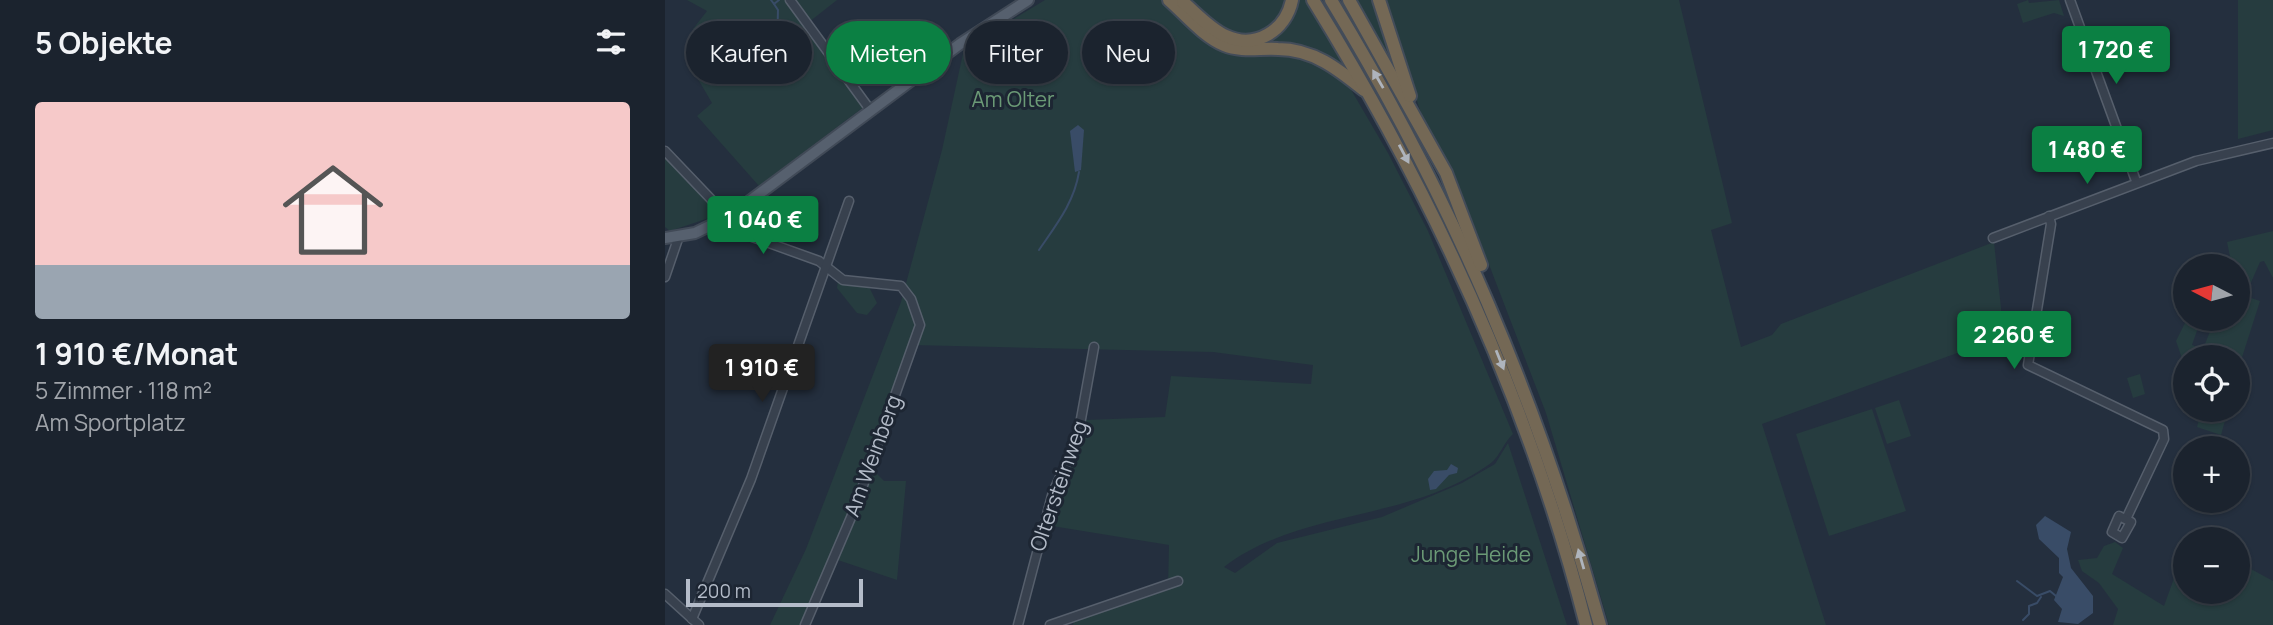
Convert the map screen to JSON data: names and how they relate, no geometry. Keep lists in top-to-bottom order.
{
  "streets": {
    "street": ["Am Weinberg", "Oltersteinweg"]
  },
  "parks": ["Am Olter", "Junge Heide"],
  "scale_bar": "200 m",
  "north": "left",
  "page": {
    "heading": "5 Objekte",
    "chip": [
      "Kaufen",
      "Mieten",
      "Filter",
      "Neu"
    ],
    "price": [
      "1 720 €",
      "1 480 €",
      "1 040 €",
      "2 260 €",
      "1 910 €"
    ],
    "list": [
      {
        "name": "1 910 €/Monat",
        "note": "5 Zimmer · 118 m² · Am Sportplatz"
      }
    ],
    "map_buttons": ["+", "−"],
    "scale": "200 m"
  }
}
